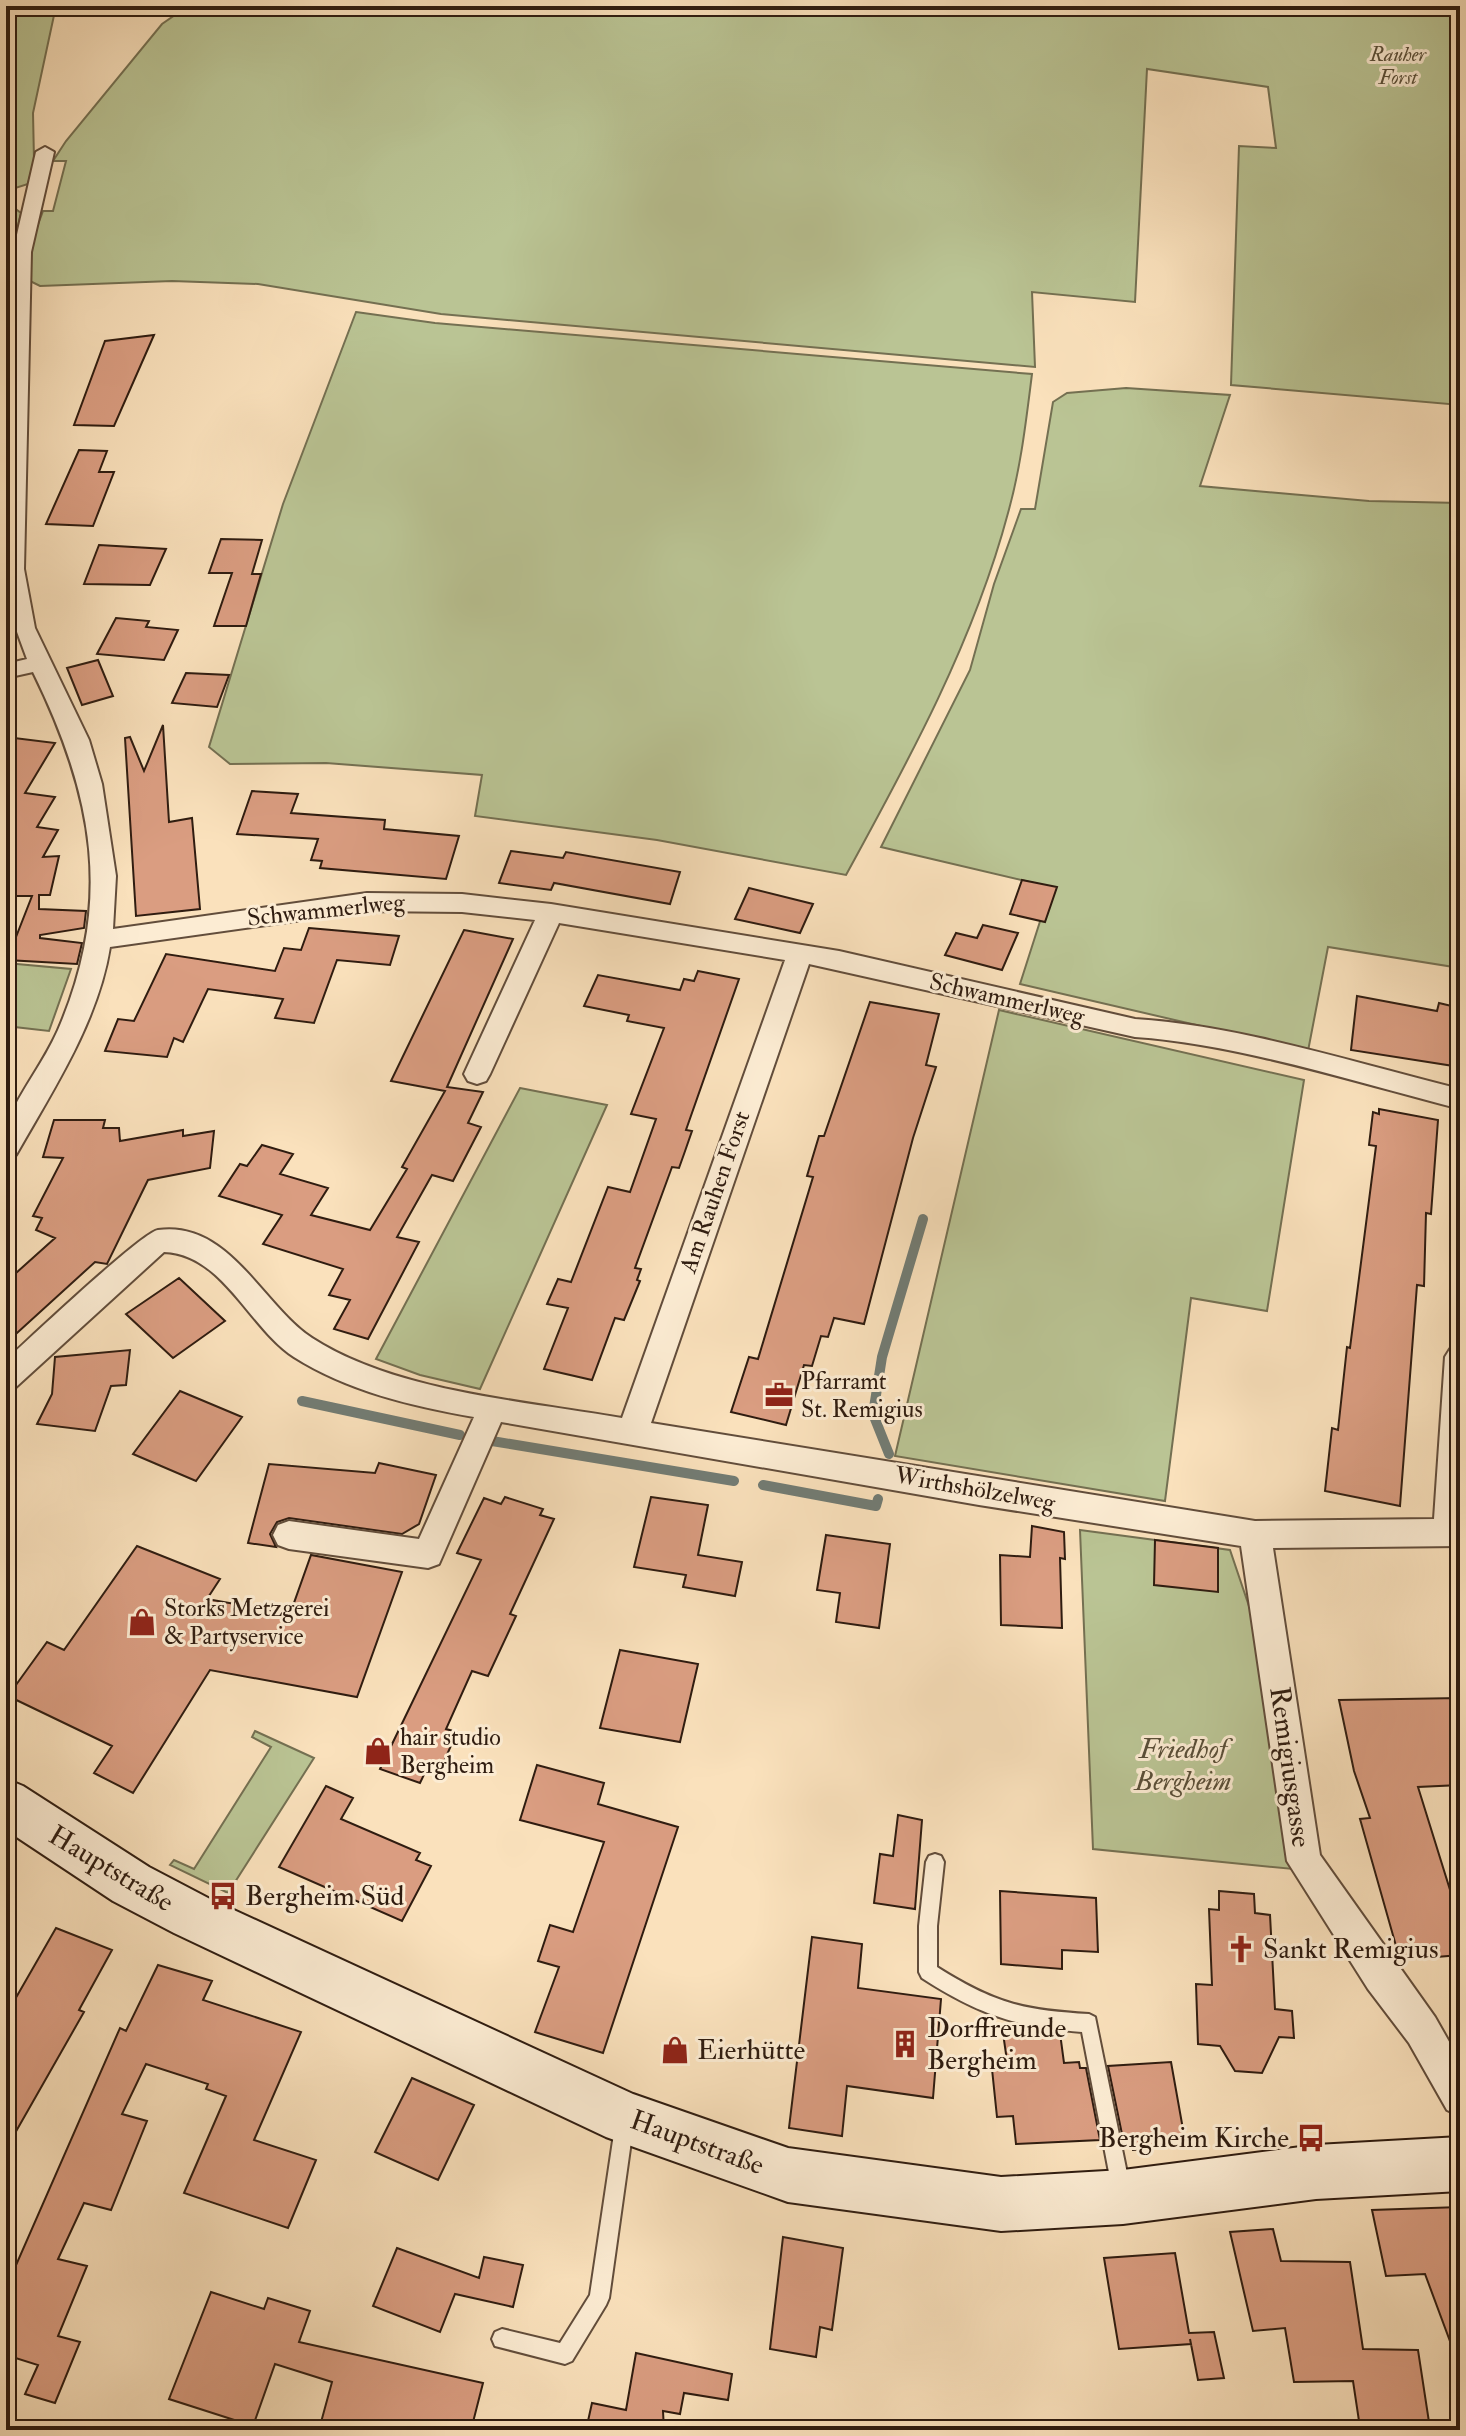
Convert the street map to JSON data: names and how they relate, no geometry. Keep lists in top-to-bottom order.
{
  "streets": {
    "street": [
      "Schwammerlweg",
      "Am Rauhen Forst",
      "Wirthshölzelweg",
      "Remigiusgasse",
      "Hauptstraße"
    ]
  },
  "crossings": [
    ["Schwammerlweg", "Am Rauhen Forst"],
    ["Am Rauhen Forst", "Wirthshölzelweg"],
    ["Wirthshölzelweg", "Remigiusgasse"]
  ],
  "parks": ["Rauher Forst", "Friedhof Bergheim"],
  "places": {
    "office": ["Pfarramt St. Remigius"],
    "shop": ["Storks Metzgerei & Partyservice", "hair studio Bergheim", "Eierhütte"],
    "bus stop": ["Bergheim Süd", "Bergheim Kirche"],
    "church": ["Sankt Remigius"],
    "building": ["Dorffreunde Bergheim"]
  }
}
